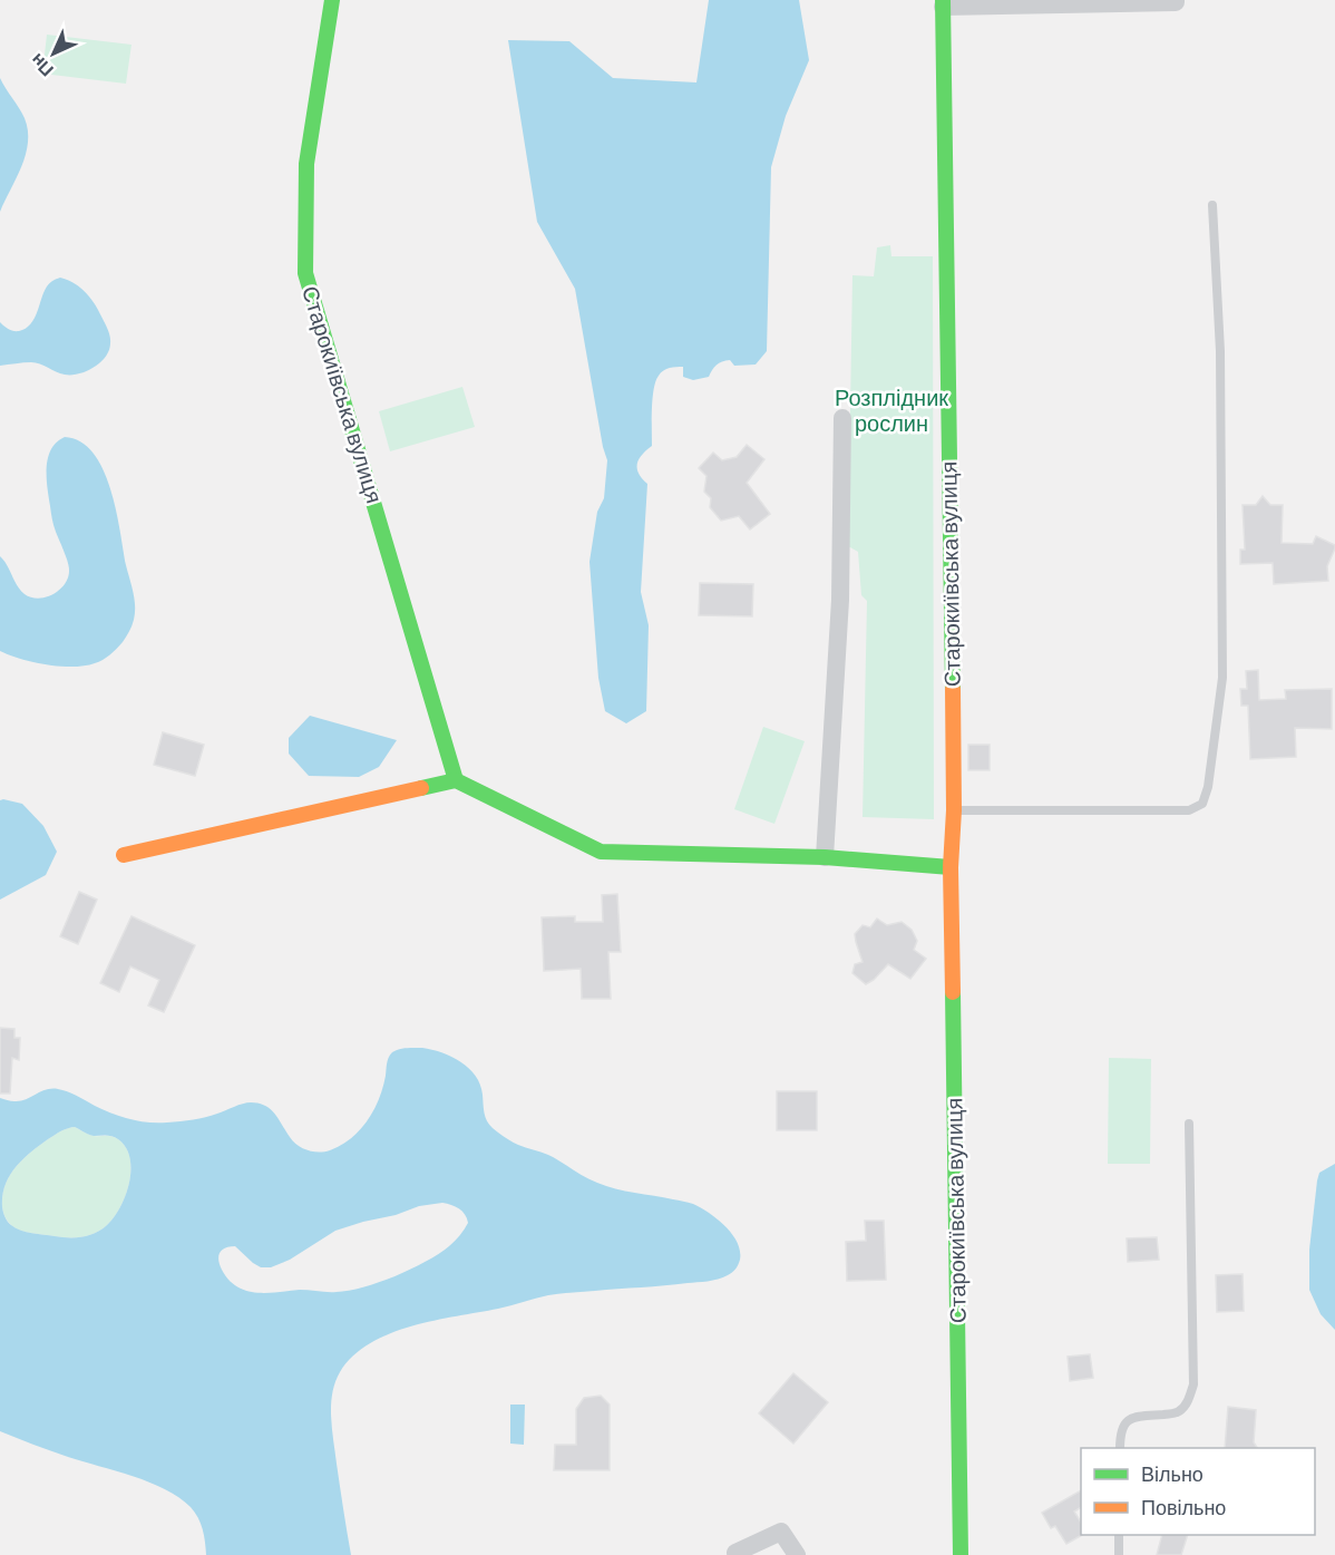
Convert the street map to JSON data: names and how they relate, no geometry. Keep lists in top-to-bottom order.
{
  "streets": {
    "street": ["Старокиївська вулиця"]
  },
  "parks": ["Розплідник рослин"],
  "legend": ["Вільно", "Повільно"],
  "north": "bottom left"
}
